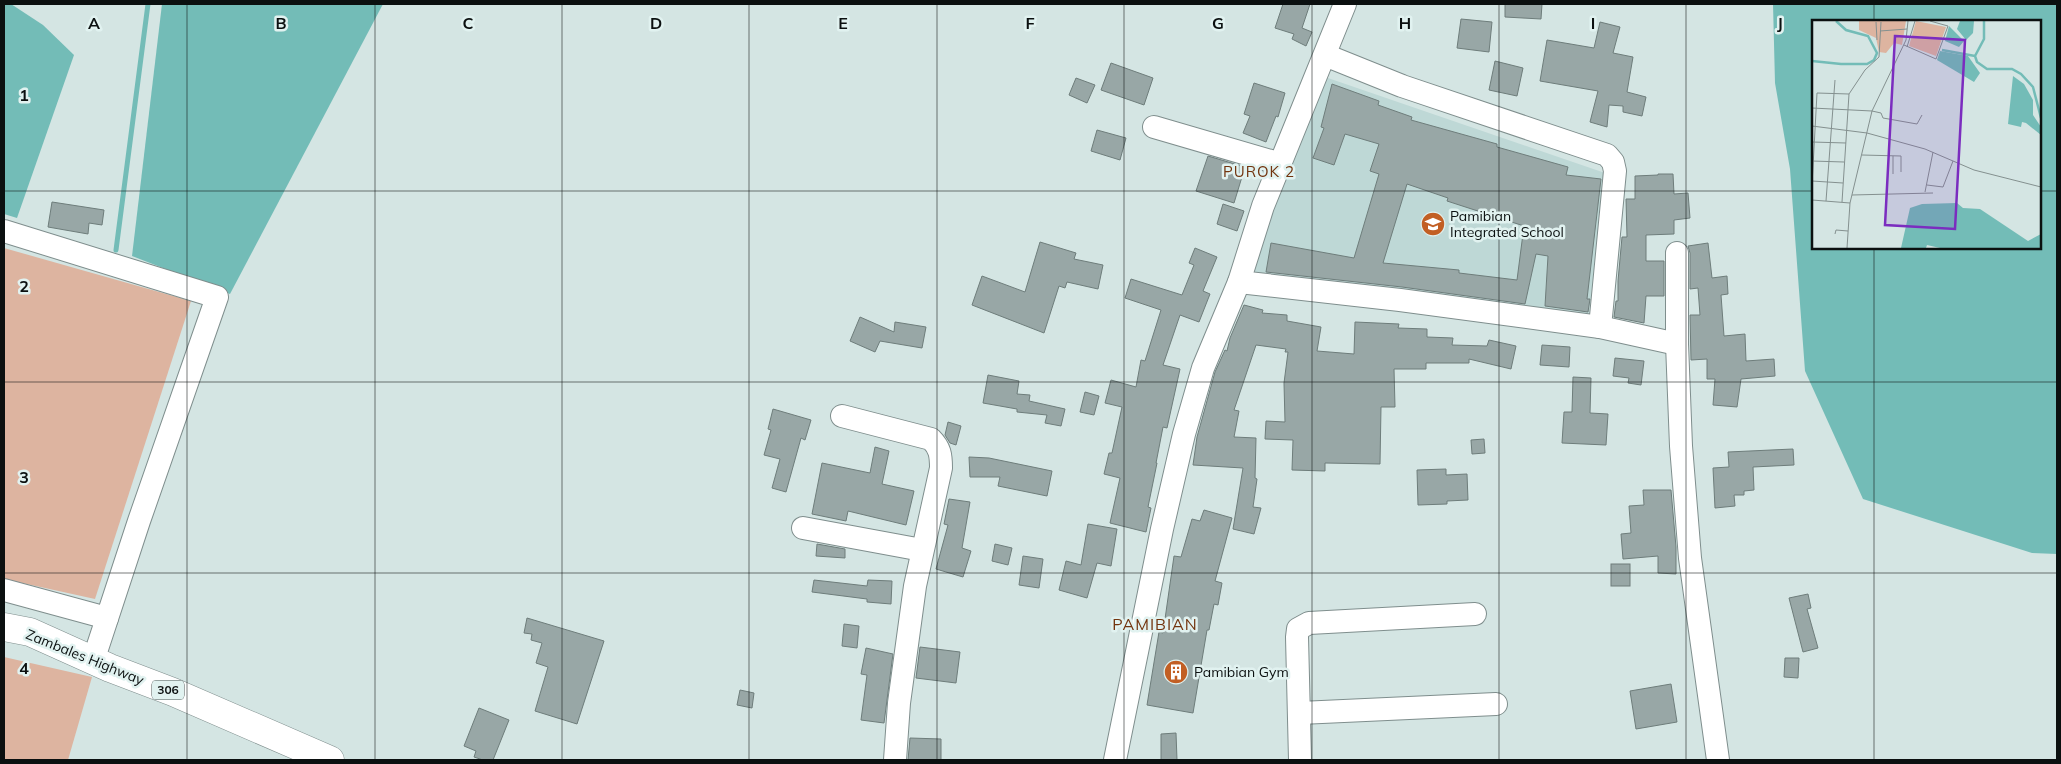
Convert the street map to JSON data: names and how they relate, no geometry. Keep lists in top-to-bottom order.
{
  "streets": {
    "main road": ["Zambales Highway", "306"]
  },
  "districts": ["PUROK 2", "PAMIBIAN"],
  "places": {
    "school or university": ["Pamibian Integrated School"],
    "building": ["Pamibian Gym"]
  },
  "grid": {
    "columns": [
      "A",
      "B",
      "C",
      "D",
      "E",
      "F",
      "G",
      "H",
      "I",
      "J"
    ],
    "rows": [
      "1",
      "2",
      "3",
      "4"
    ]
  }
}
